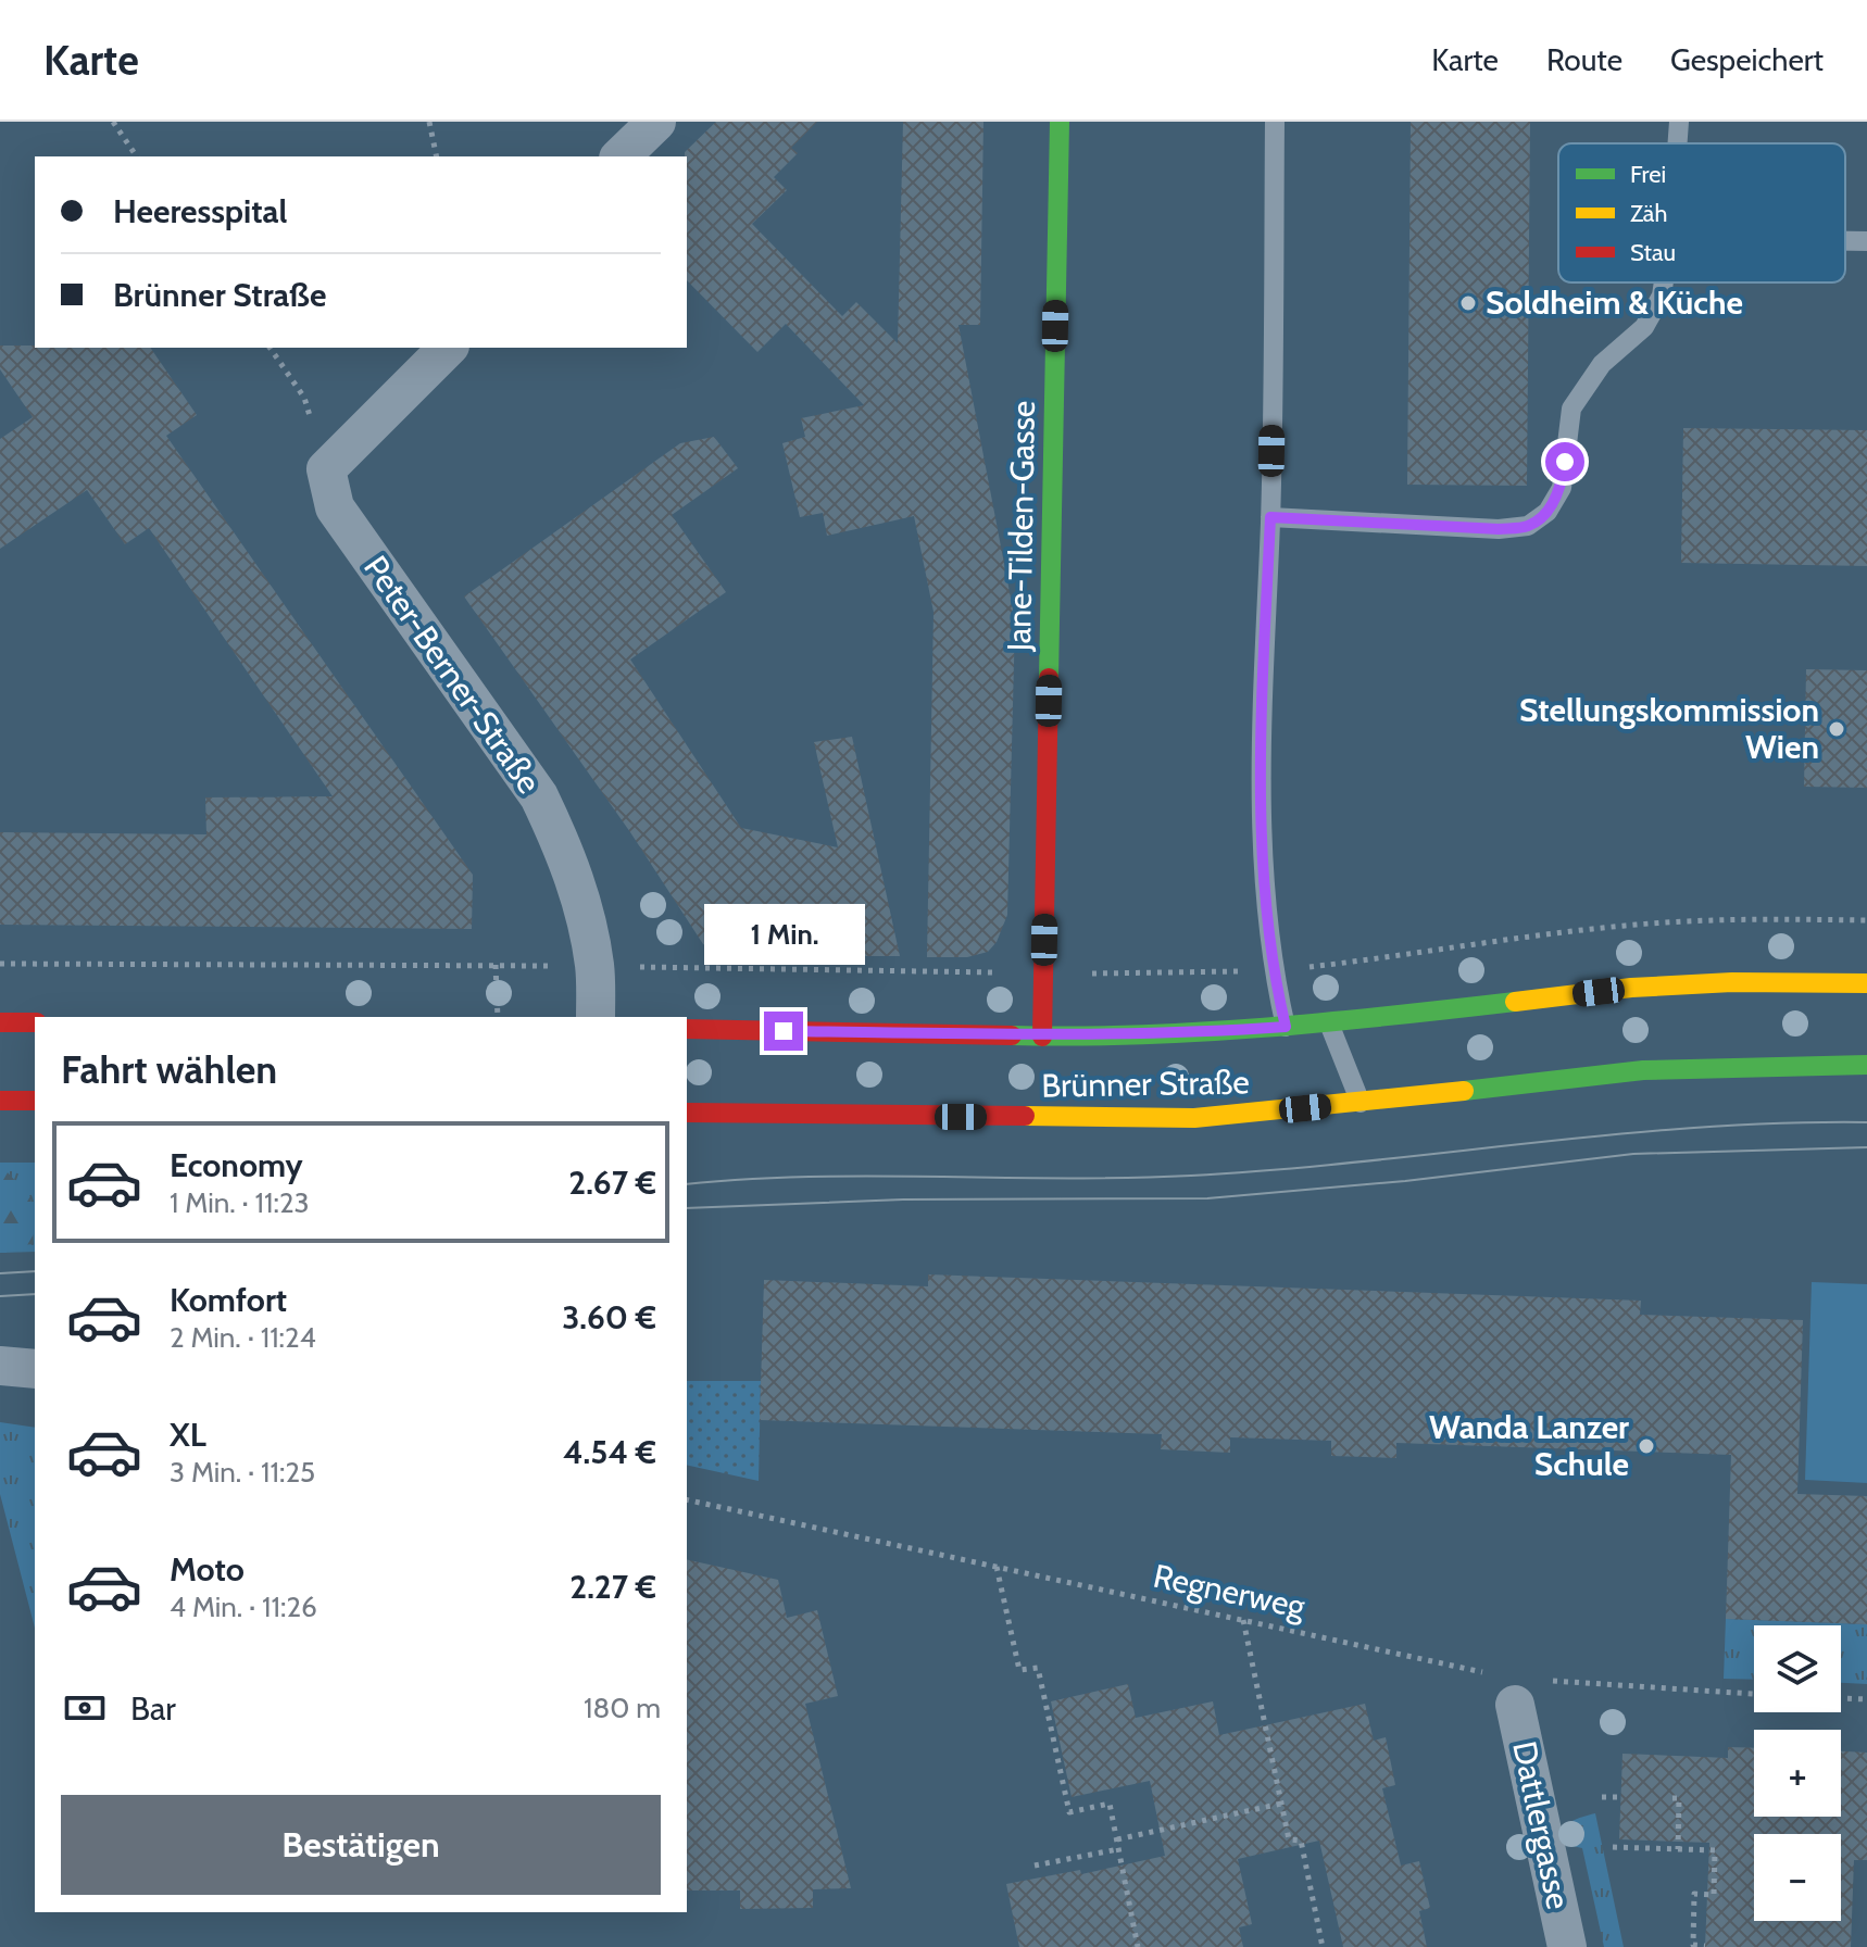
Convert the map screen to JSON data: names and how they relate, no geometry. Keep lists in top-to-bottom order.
{
  "streets": {
    "main road": ["Jane-Tilden-Gasse", "Brünner Straße"],
    "street": ["Peter-Berner-Straße", "Dattlergasse"],
    "path": ["Regnerweg"]
  },
  "crossings": [
    ["Jane-Tilden-Gasse", "Brünner Straße"]
  ],
  "places": ["Soldheim & Küche", "Stellungskommission Wien", "Wanda Lanzer Schule"],
  "legend": ["Frei", "Zäh", "Stau"],
  "page": {
    "header": "Karte",
    "nav": ["Karte", "Route", "Gespeichert"],
    "banner": ["Heeresspital", "Brünner Straße"],
    "bubble": "1 Min.",
    "heading": "Fahrt wählen",
    "list": [
      {
        "name": "Economy",
        "note": "1 Min. · 11:23",
        "value": "2.67 €"
      },
      {
        "name": "Komfort",
        "note": "2 Min. · 11:24",
        "value": "3.60 €"
      },
      {
        "name": "XL",
        "note": "3 Min. · 11:25",
        "value": "4.54 €"
      },
      {
        "name": "Moto",
        "note": "4 Min. · 11:26",
        "value": "2.27 €"
      }
    ],
    "map_buttons": ["+", "−"],
    "pay": ["Bar", "180 m"],
    "buttons": "Bestätigen"
  }
}
